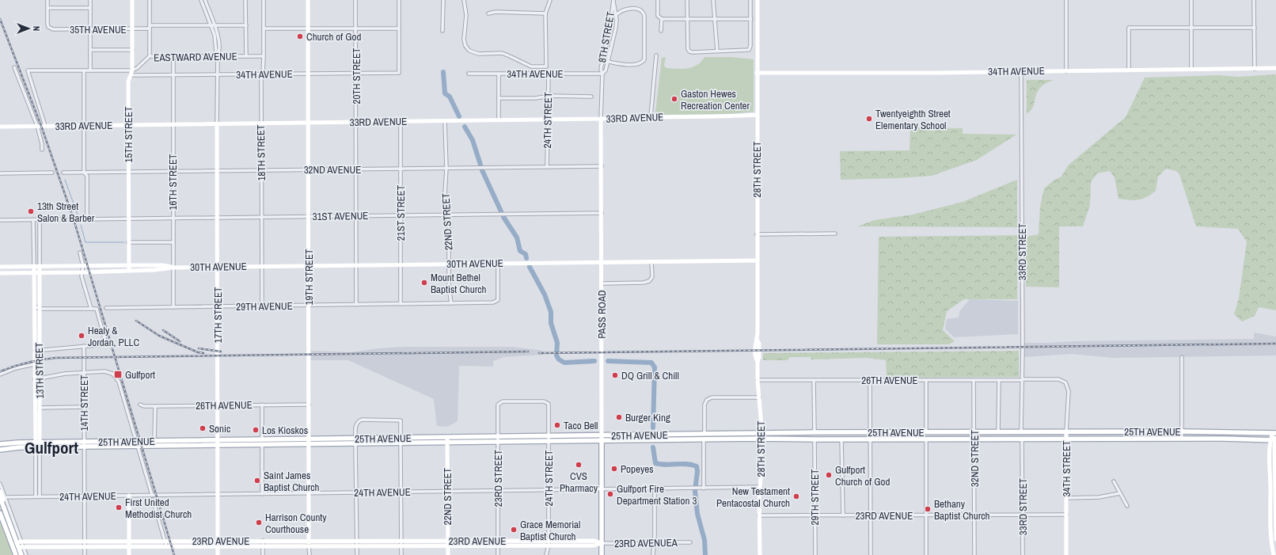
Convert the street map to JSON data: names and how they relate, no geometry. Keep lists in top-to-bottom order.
{
  "streets": {
    "main road": ["PASS ROAD", "25TH AVENUE"],
    "street": [
      "35TH AVENUE",
      "8TH STREET",
      "EASTWARD AVENUE",
      "34TH AVENUE",
      "20TH STREET",
      "33RD AVENUE",
      "24TH STREET",
      "15TH STREET",
      "18TH STREET",
      "32ND AVENUE",
      "28TH STREET",
      "16TH STREET",
      "21ST STREET",
      "31ST AVENUE",
      "22ND STREET",
      "33RD STREET",
      "30TH AVENUE",
      "19TH STREET",
      "29TH AVENUE",
      "17TH STREET",
      "13TH STREET",
      "26TH AVENUE",
      "14TH STREET",
      "32ND STREET",
      "34TH STREET",
      "23RD STREET",
      "24TH AVENUE",
      "29TH STREET",
      "23RD AVENUE",
      "23RD AVENUEA"
    ]
  },
  "crossings": [
    ["35TH AVENUE", "15TH STREET"],
    ["8TH STREET", "34TH AVENUE"],
    ["8TH STREET", "PASS ROAD"],
    ["EASTWARD AVENUE", "15TH STREET"],
    ["EASTWARD AVENUE", "18TH STREET"],
    ["EASTWARD AVENUE", "16TH STREET"],
    ["EASTWARD AVENUE", "17TH STREET"],
    ["34TH AVENUE", "20TH STREET"],
    ["34TH AVENUE", "24TH STREET"],
    ["34TH AVENUE", "15TH STREET"],
    ["34TH AVENUE", "18TH STREET"],
    ["34TH AVENUE", "28TH STREET"],
    ["34TH AVENUE", "16TH STREET"],
    ["34TH AVENUE", "33RD STREET"],
    ["34TH AVENUE", "19TH STREET"],
    ["34TH AVENUE", "PASS ROAD"],
    ["34TH AVENUE", "17TH STREET"],
    ["20TH STREET", "33RD AVENUE"],
    ["20TH STREET", "32ND AVENUE"],
    ["20TH STREET", "31ST AVENUE"],
    ["20TH STREET", "30TH AVENUE"],
    ["20TH STREET", "29TH AVENUE"],
    ["33RD AVENUE", "24TH STREET"],
    ["33RD AVENUE", "15TH STREET"],
    ["33RD AVENUE", "18TH STREET"],
    ["33RD AVENUE", "28TH STREET"],
    ["33RD AVENUE", "16TH STREET"],
    ["33RD AVENUE", "21ST STREET"],
    ["33RD AVENUE", "22ND STREET"],
    ["33RD AVENUE", "19TH STREET"],
    ["33RD AVENUE", "PASS ROAD"],
    ["33RD AVENUE", "17TH STREET"],
    ["24TH STREET", "32ND AVENUE"],
    ["24TH STREET", "25TH AVENUE"],
    ["24TH STREET", "23RD STREET"],
    ["24TH STREET", "24TH AVENUE"],
    ["24TH STREET", "23RD AVENUE"],
    ["15TH STREET", "32ND AVENUE"],
    ["15TH STREET", "31ST AVENUE"],
    ["15TH STREET", "30TH AVENUE"],
    ["18TH STREET", "32ND AVENUE"],
    ["18TH STREET", "31ST AVENUE"],
    ["18TH STREET", "30TH AVENUE"],
    ["18TH STREET", "29TH AVENUE"],
    ["32ND AVENUE", "16TH STREET"],
    ["32ND AVENUE", "21ST STREET"],
    ["32ND AVENUE", "22ND STREET"],
    ["32ND AVENUE", "19TH STREET"],
    ["32ND AVENUE", "PASS ROAD"],
    ["32ND AVENUE", "17TH STREET"],
    ["28TH STREET", "30TH AVENUE"],
    ["28TH STREET", "26TH AVENUE"],
    ["28TH STREET", "25TH AVENUE"],
    ["28TH STREET", "24TH AVENUE"],
    ["28TH STREET", "23RD AVENUE"],
    ["16TH STREET", "31ST AVENUE"],
    ["16TH STREET", "30TH AVENUE"],
    ["16TH STREET", "29TH AVENUE"],
    ["21ST STREET", "31ST AVENUE"],
    ["21ST STREET", "30TH AVENUE"],
    ["21ST STREET", "29TH AVENUE"],
    ["31ST AVENUE", "22ND STREET"],
    ["31ST AVENUE", "19TH STREET"],
    ["31ST AVENUE", "PASS ROAD"],
    ["31ST AVENUE", "17TH STREET"],
    ["22ND STREET", "30TH AVENUE"],
    ["22ND STREET", "29TH AVENUE"],
    ["22ND STREET", "25TH AVENUE"],
    ["22ND STREET", "24TH AVENUE"],
    ["22ND STREET", "23RD AVENUE"],
    ["33RD STREET", "26TH AVENUE"],
    ["33RD STREET", "25TH AVENUE"],
    ["33RD STREET", "23RD AVENUE"],
    ["30TH AVENUE", "19TH STREET"],
    ["30TH AVENUE", "29TH AVENUE"],
    ["30TH AVENUE", "PASS ROAD"],
    ["30TH AVENUE", "17TH STREET"],
    ["30TH AVENUE", "13TH STREET"],
    ["19TH STREET", "29TH AVENUE"],
    ["19TH STREET", "26TH AVENUE"],
    ["19TH STREET", "25TH AVENUE"],
    ["19TH STREET", "24TH AVENUE"],
    ["19TH STREET", "23RD AVENUE"],
    ["29TH AVENUE", "17TH STREET"],
    ["PASS ROAD", "25TH AVENUE"],
    ["PASS ROAD", "24TH AVENUE"],
    ["PASS ROAD", "23RD AVENUE"],
    ["PASS ROAD", "23RD AVENUEA"],
    ["17TH STREET", "26TH AVENUE"],
    ["17TH STREET", "25TH AVENUE"],
    ["17TH STREET", "24TH AVENUE"],
    ["17TH STREET", "23RD AVENUE"],
    ["13TH STREET", "25TH AVENUE"],
    ["13TH STREET", "24TH AVENUE"],
    ["26TH AVENUE", "32ND STREET"],
    ["26TH AVENUE", "34TH STREET"],
    ["14TH STREET", "25TH AVENUE"],
    ["14TH STREET", "24TH AVENUE"],
    ["14TH STREET", "23RD AVENUE"],
    ["25TH AVENUE", "32ND STREET"],
    ["25TH AVENUE", "34TH STREET"],
    ["25TH AVENUE", "23RD STREET"],
    ["25TH AVENUE", "29TH STREET"],
    ["32ND STREET", "23RD AVENUE"],
    ["34TH STREET", "23RD AVENUE"],
    ["23RD STREET", "24TH AVENUE"],
    ["23RD STREET", "23RD AVENUE"],
    ["29TH STREET", "23RD AVENUE"],
    ["23RD AVENUE", "23RD AVENUEA"]
  ],
  "districts": ["Gulfport"],
  "places": {
    "other": [
      "Church of God",
      "Gaston Hewes Recreation Center",
      "Twentyeighth Street Elementary School",
      "13th Street Salon & Barber",
      "Mount Bethel Baptist Church",
      "Healy & Jordan, PLLC",
      "DQ Grill & Chill",
      "Burger King",
      "Taco Bell",
      "Sonic",
      "Los Kioskos",
      "CVS Pharmacy",
      "Popeyes",
      "Gulfport Church of God",
      "Saint James Baptist Church",
      "Gulfport Fire Department Station 3",
      "New Testament Pentacostal Church",
      "First United Methodist Church",
      "Bethany Baptist Church",
      "Harrison County Courthouse",
      "Grace Memorial Baptist Church"
    ],
    "transit": ["Gulfport"]
  },
  "north": "right"
}
